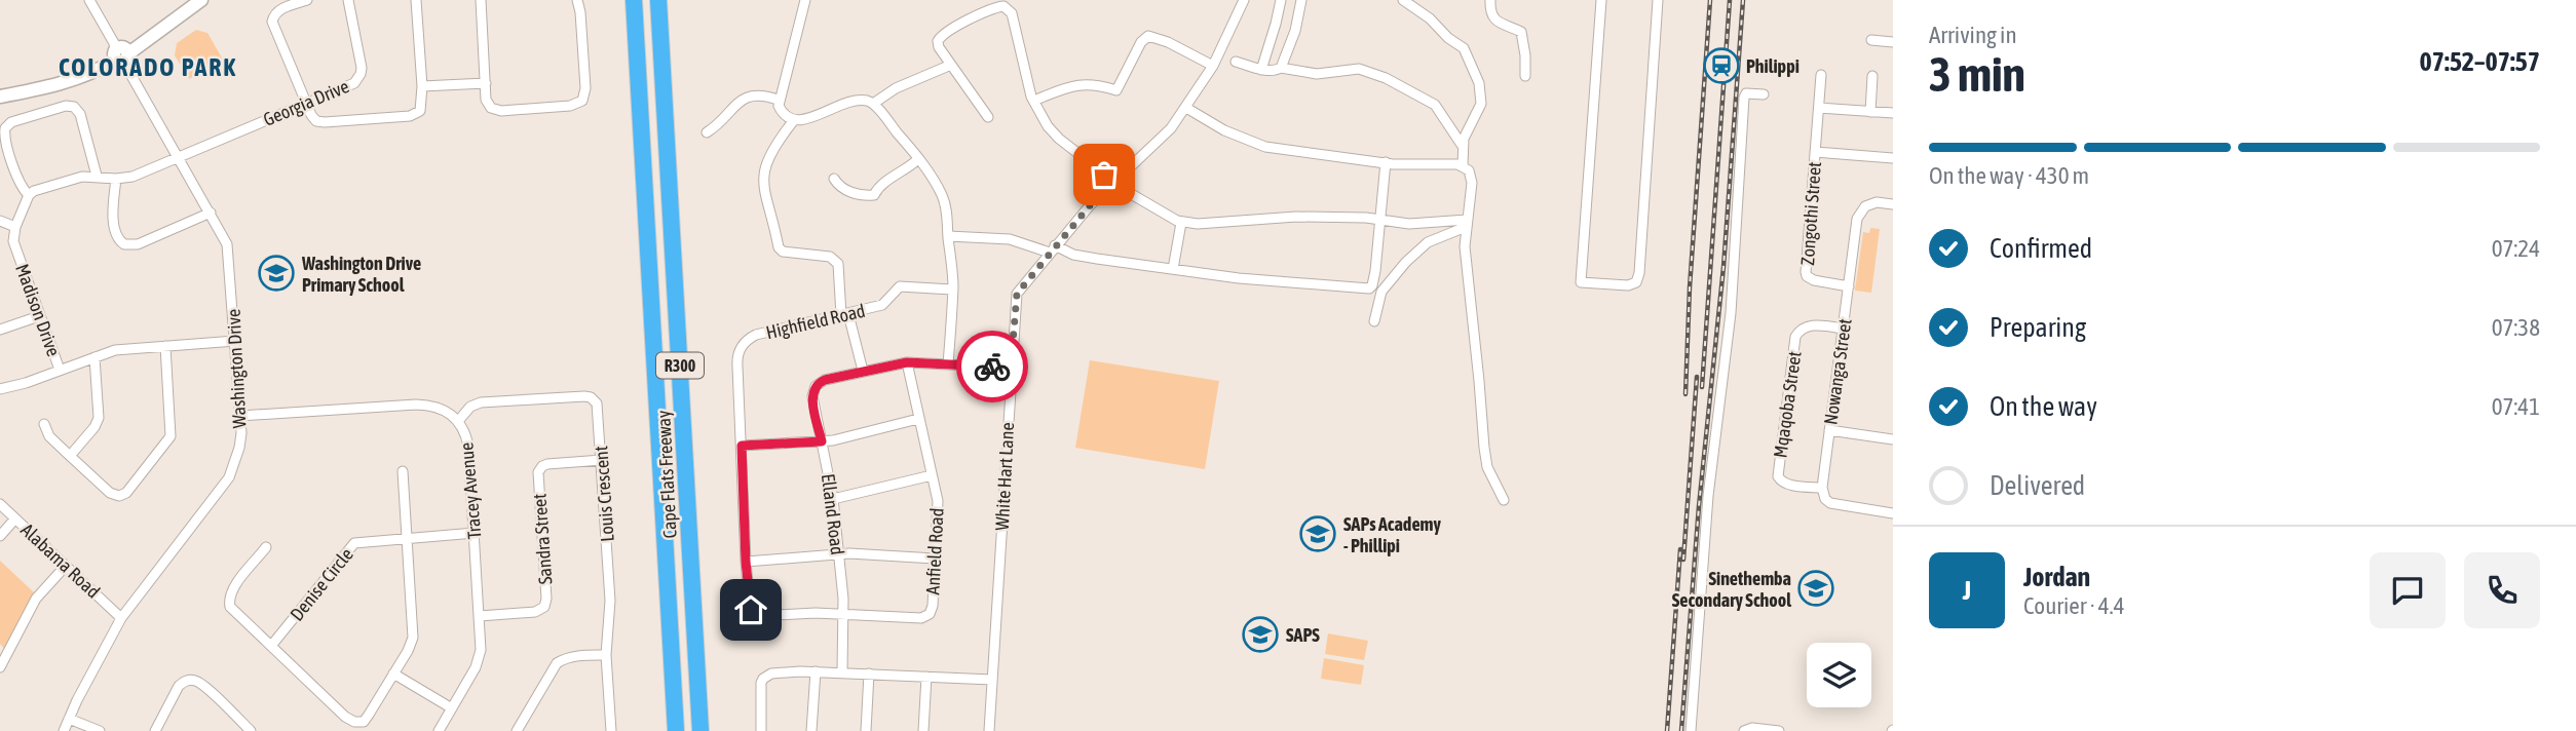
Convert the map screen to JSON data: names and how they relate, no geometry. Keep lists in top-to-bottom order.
{
  "streets": {
    "highway": ["R300", "Cape Flats Freeway"],
    "street": [
      "Georgia Drive",
      "Zongothi Street",
      "Madison Drive",
      "Highfield Road",
      "Washington Drive",
      "Nowanga Street",
      "Mqaqoba Street",
      "White Hart Lane",
      "Tracey Avenue",
      "Louis Crescent",
      "Elland Road",
      "Sandra Street",
      "Anfield Road",
      "Alabama Road",
      "Denise Circle"
    ]
  },
  "crossings": [
    ["Georgia Drive", "Washington Drive"],
    ["Zongothi Street", "Nowanga Street"],
    ["Highfield Road", "Elland Road"],
    ["Highfield Road", "Anfield Road"],
    ["Washington Drive", "Tracey Avenue"],
    ["Washington Drive", "Alabama Road"],
    ["Nowanga Street", "Mqaqoba Street"],
    ["White Hart Lane", "Elland Road"],
    ["Tracey Avenue", "Louis Crescent"],
    ["Tracey Avenue", "Sandra Street"],
    ["Tracey Avenue", "Denise Circle"],
    ["Louis Crescent", "Sandra Street"],
    ["Elland Road", "Anfield Road"]
  ],
  "districts": ["COLORADO PARK"],
  "places": {
    "station": ["Philippi"],
    "school or university": [
      "Washington Drive Primary School",
      "SAPs Academy - Phillipi",
      "Sinethemba Secondary School",
      "SAPS"
    ]
  },
  "page": {
    "heading": ["3 min", "Arriving in", "07:52–07:57"],
    "panel": ["Jordan", "Courier · 4.4"],
    "bar": "On the way · 430 m",
    "list": [
      ["Confirmed", "07:24"],
      ["Preparing", "07:38"],
      ["On the way", "07:41"],
      "Delivered"
    ],
    "round": "J"
  }
}
